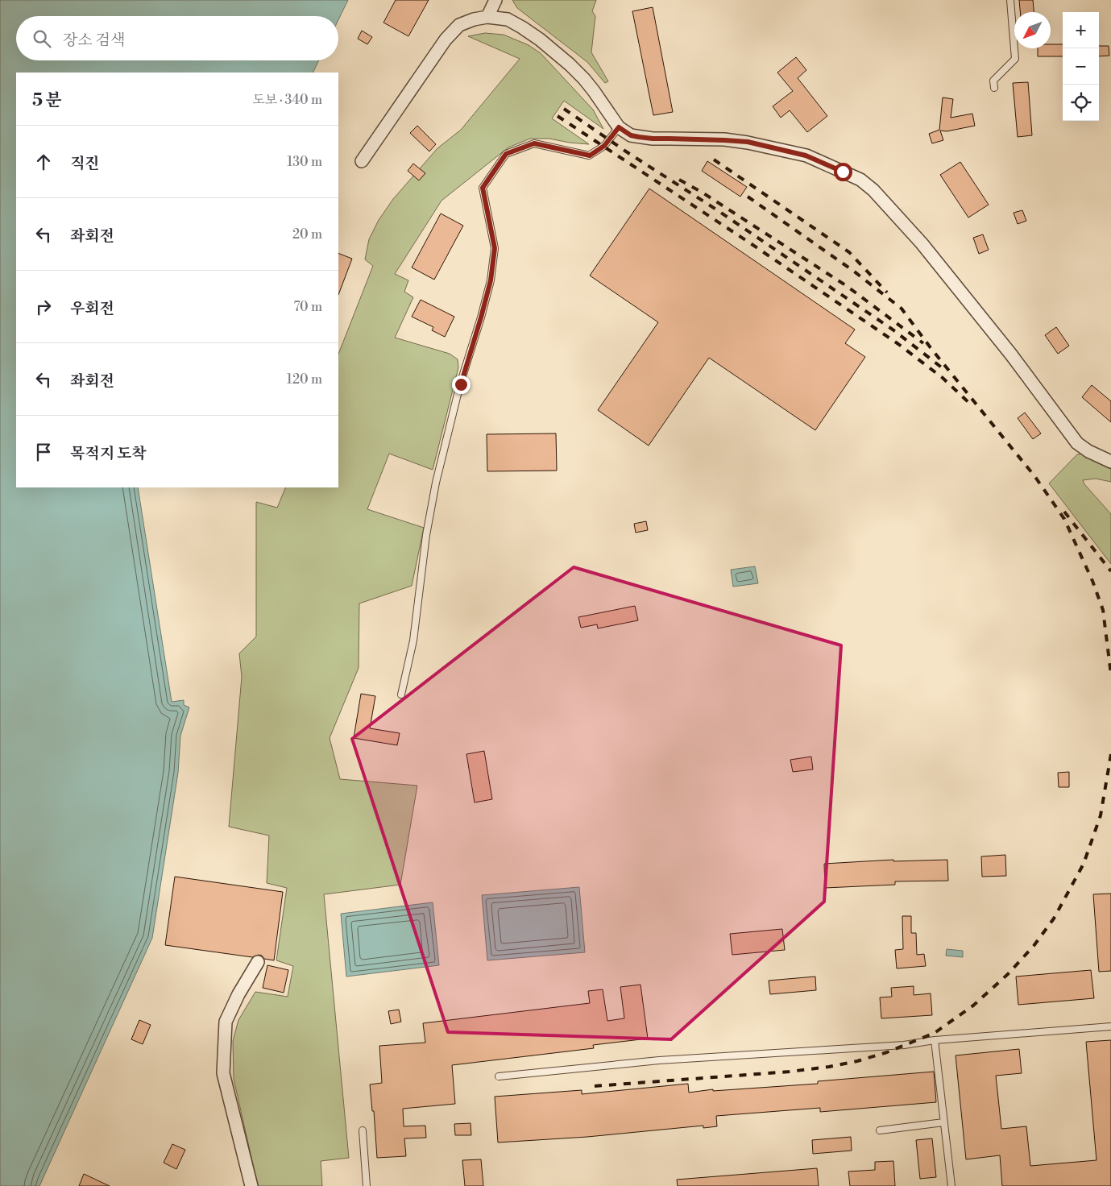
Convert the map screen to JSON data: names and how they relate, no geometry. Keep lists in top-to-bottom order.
{
  "north": "bottom left",
  "page": {
    "map_buttons": ["+", "−"],
    "search": "장소 검색",
    "heading": ["5 분", "도보 · 340 m"],
    "list": [
      ["직진", "130 m"],
      ["좌회전", "20 m"],
      ["우회전", "70 m"],
      ["좌회전", "120 m"],
      "목적지 도착"
    ]
  }
}
